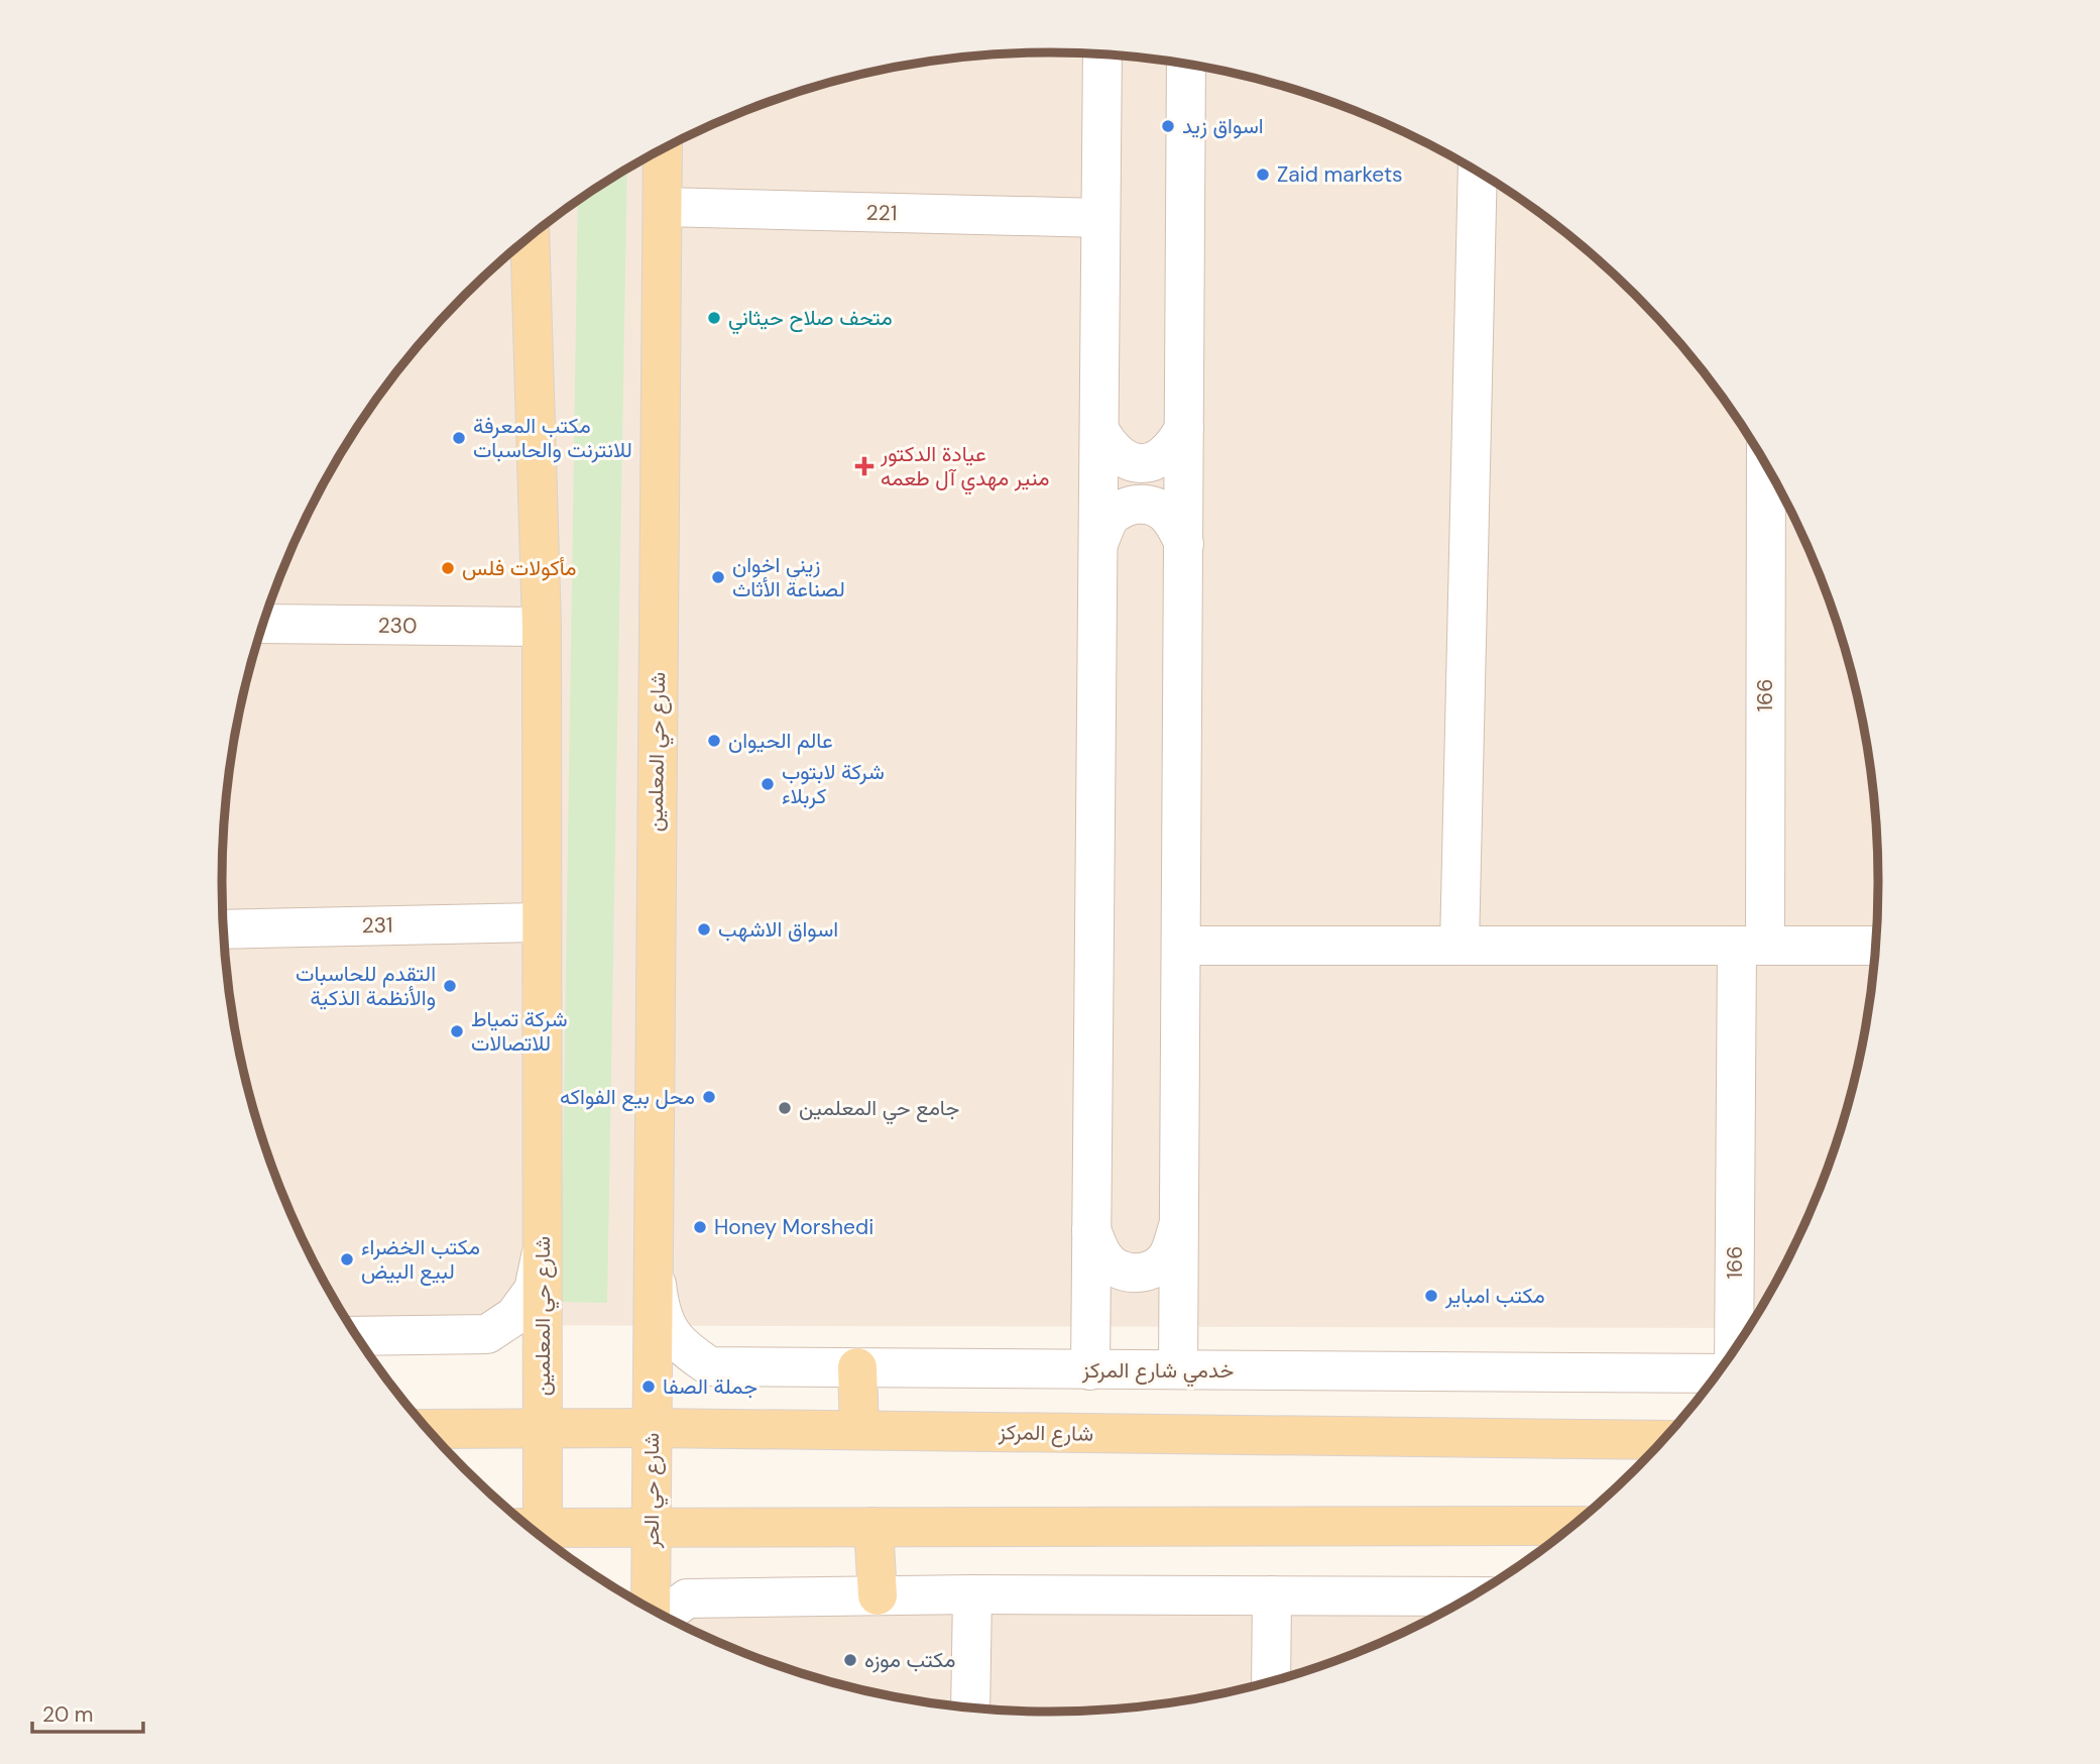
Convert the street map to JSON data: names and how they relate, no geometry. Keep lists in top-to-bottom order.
{
  "streets": {
    "main road": ["شارع حي المعلمين", "شارع المركز", "شارع حي الحر"],
    "street": [
      "221",
      "230",
      "166",
      "231",
      "خدمي شارع المركز"
    ]
  },
  "crossings": [
    ["221", "شارع حي المعلمين"],
    ["230", "شارع حي المعلمين"],
    ["شارع حي المعلمين", "231"],
    ["شارع حي المعلمين", "خدمي شارع المركز"],
    ["شارع حي المعلمين", "شارع المركز"],
    ["شارع حي المعلمين", "شارع حي الحر"],
    ["شارع المركز", "شارع حي الحر"]
  ],
  "places": {
    "other": [
      "اسواق زيد",
      "Zaid markets",
      "متحف صلاح حيثاني",
      "مكتب المعرفة للانترنت والحاسبات",
      "مأكولات فلس",
      "زيني اخوان لصناعة الأثاث",
      "عالم الحيوان",
      "شركة لابتوب كربلاء",
      "اسواق الاشهب",
      "التقدم للحاسبات والأنظمة الذكية",
      "شركة تمياط للاتصالات",
      "محل بيع الفواكه",
      "جامع حي المعلمين",
      "Honey Morshedi",
      "مكتب الخضراء لبيع البيض",
      "مكتب امباير",
      "جملة الصفا",
      "مكتب موزه"
    ],
    "health": ["عيادة الدكتور منير مهدي آل طعمه"]
  },
  "scale_bar": "20 m"
}
